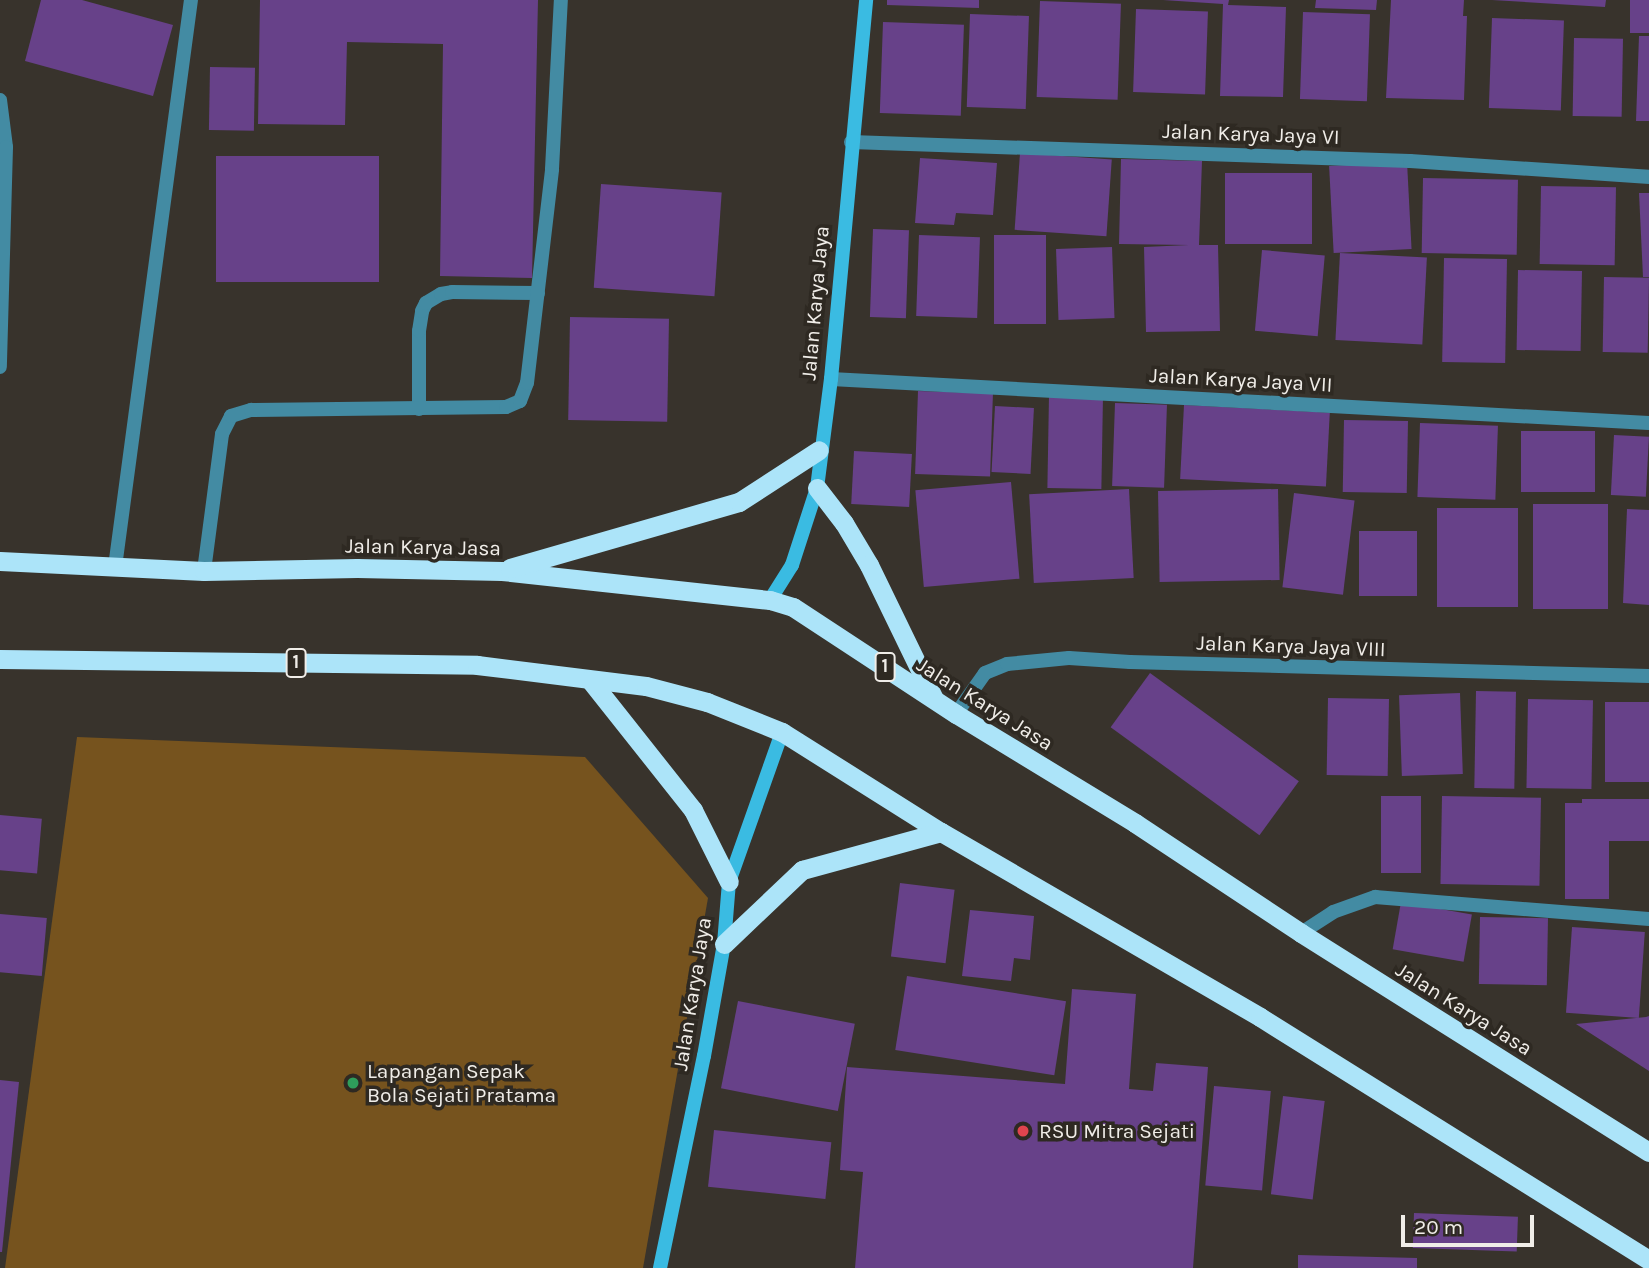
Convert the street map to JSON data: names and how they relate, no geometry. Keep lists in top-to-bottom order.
{
  "streets": {
    "highway": ["Jalan Karya Jasa", "1"],
    "main road": ["Jalan Karya Jaya"],
    "street": ["Jalan Karya Jaya VI", "Jalan Karya Jaya VII", "Jalan Karya Jaya VIII"]
  },
  "crossings": [
    ["Jalan Karya Jaya VI", "Jalan Karya Jaya"],
    ["Jalan Karya Jaya", "Jalan Karya Jaya VII"],
    ["Jalan Karya Jaya", "Jalan Karya Jasa"],
    ["Jalan Karya Jaya", "1"],
    ["Jalan Karya Jasa", "Jalan Karya Jaya VIII"]
  ],
  "places": ["Lapangan Sepak Bola Sejati Pratama", "RSU Mitra Sejati"],
  "scale_bar": "20 m"
}
